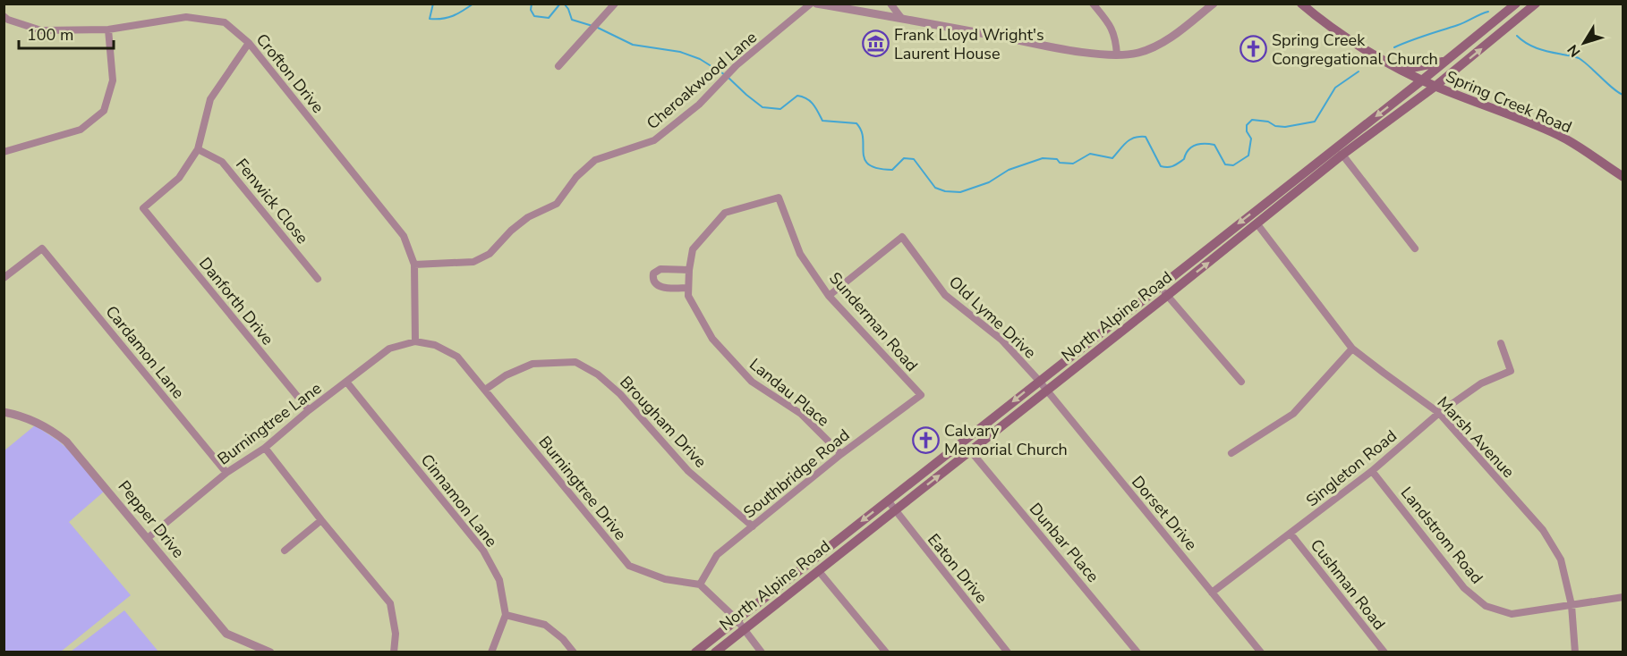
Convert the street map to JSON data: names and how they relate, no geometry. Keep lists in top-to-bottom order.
{
  "streets": {
    "main road": ["Spring Creek Road", "North Alpine Road"],
    "street": [
      "Crofton Drive",
      "Cheroakwood Lane",
      "Fenwick Close",
      "Danforth Drive",
      "Old Lyme Drive",
      "Sunderman Road",
      "Cardamon Lane",
      "Landau Place",
      "Brougham Drive",
      "Burningtree Lane",
      "Marsh Avenue",
      "Singleton Road",
      "Southbridge Road",
      "Burningtree Drive",
      "Cinnamon Lane",
      "Dorset Drive",
      "Pepper Drive",
      "Landstrom Road",
      "Dunbar Place",
      "Eaton Drive",
      "Cushman Road"
    ]
  },
  "crossings": [
    ["Crofton Drive", "Cheroakwood Lane"],
    ["Crofton Drive", "Burningtree Lane"],
    ["Crofton Drive", "Burningtree Drive"],
    ["Spring Creek Road", "North Alpine Road"],
    ["Fenwick Close", "Danforth Drive"],
    ["Danforth Drive", "Burningtree Lane"],
    ["North Alpine Road", "Old Lyme Drive"],
    ["North Alpine Road", "Marsh Avenue"],
    ["North Alpine Road", "Dorset Drive"],
    ["North Alpine Road", "Dunbar Place"],
    ["North Alpine Road", "Eaton Drive"],
    ["Old Lyme Drive", "Sunderman Road"],
    ["Old Lyme Drive", "Dorset Drive"],
    ["Sunderman Road", "Landau Place"],
    ["Sunderman Road", "Southbridge Road"],
    ["Cardamon Lane", "Burningtree Lane"],
    ["Landau Place", "Southbridge Road"],
    ["Brougham Drive", "Southbridge Road"],
    ["Brougham Drive", "Burningtree Drive"],
    ["Burningtree Lane", "Burningtree Drive"],
    ["Burningtree Lane", "Cinnamon Lane"],
    ["Burningtree Lane", "Pepper Drive"],
    ["Marsh Avenue", "Singleton Road"],
    ["Marsh Avenue", "Landstrom Road"],
    ["Singleton Road", "Dorset Drive"],
    ["Singleton Road", "Landstrom Road"],
    ["Singleton Road", "Cushman Road"],
    ["Southbridge Road", "Burningtree Drive"]
  ],
  "places": {
    "museum": ["Frank Lloyd Wright's Laurent House"],
    "church": ["Spring Creek Congregational Church", "Calvary Memorial Church"]
  },
  "scale_bar": "100 m",
  "north": "bottom left"
}
